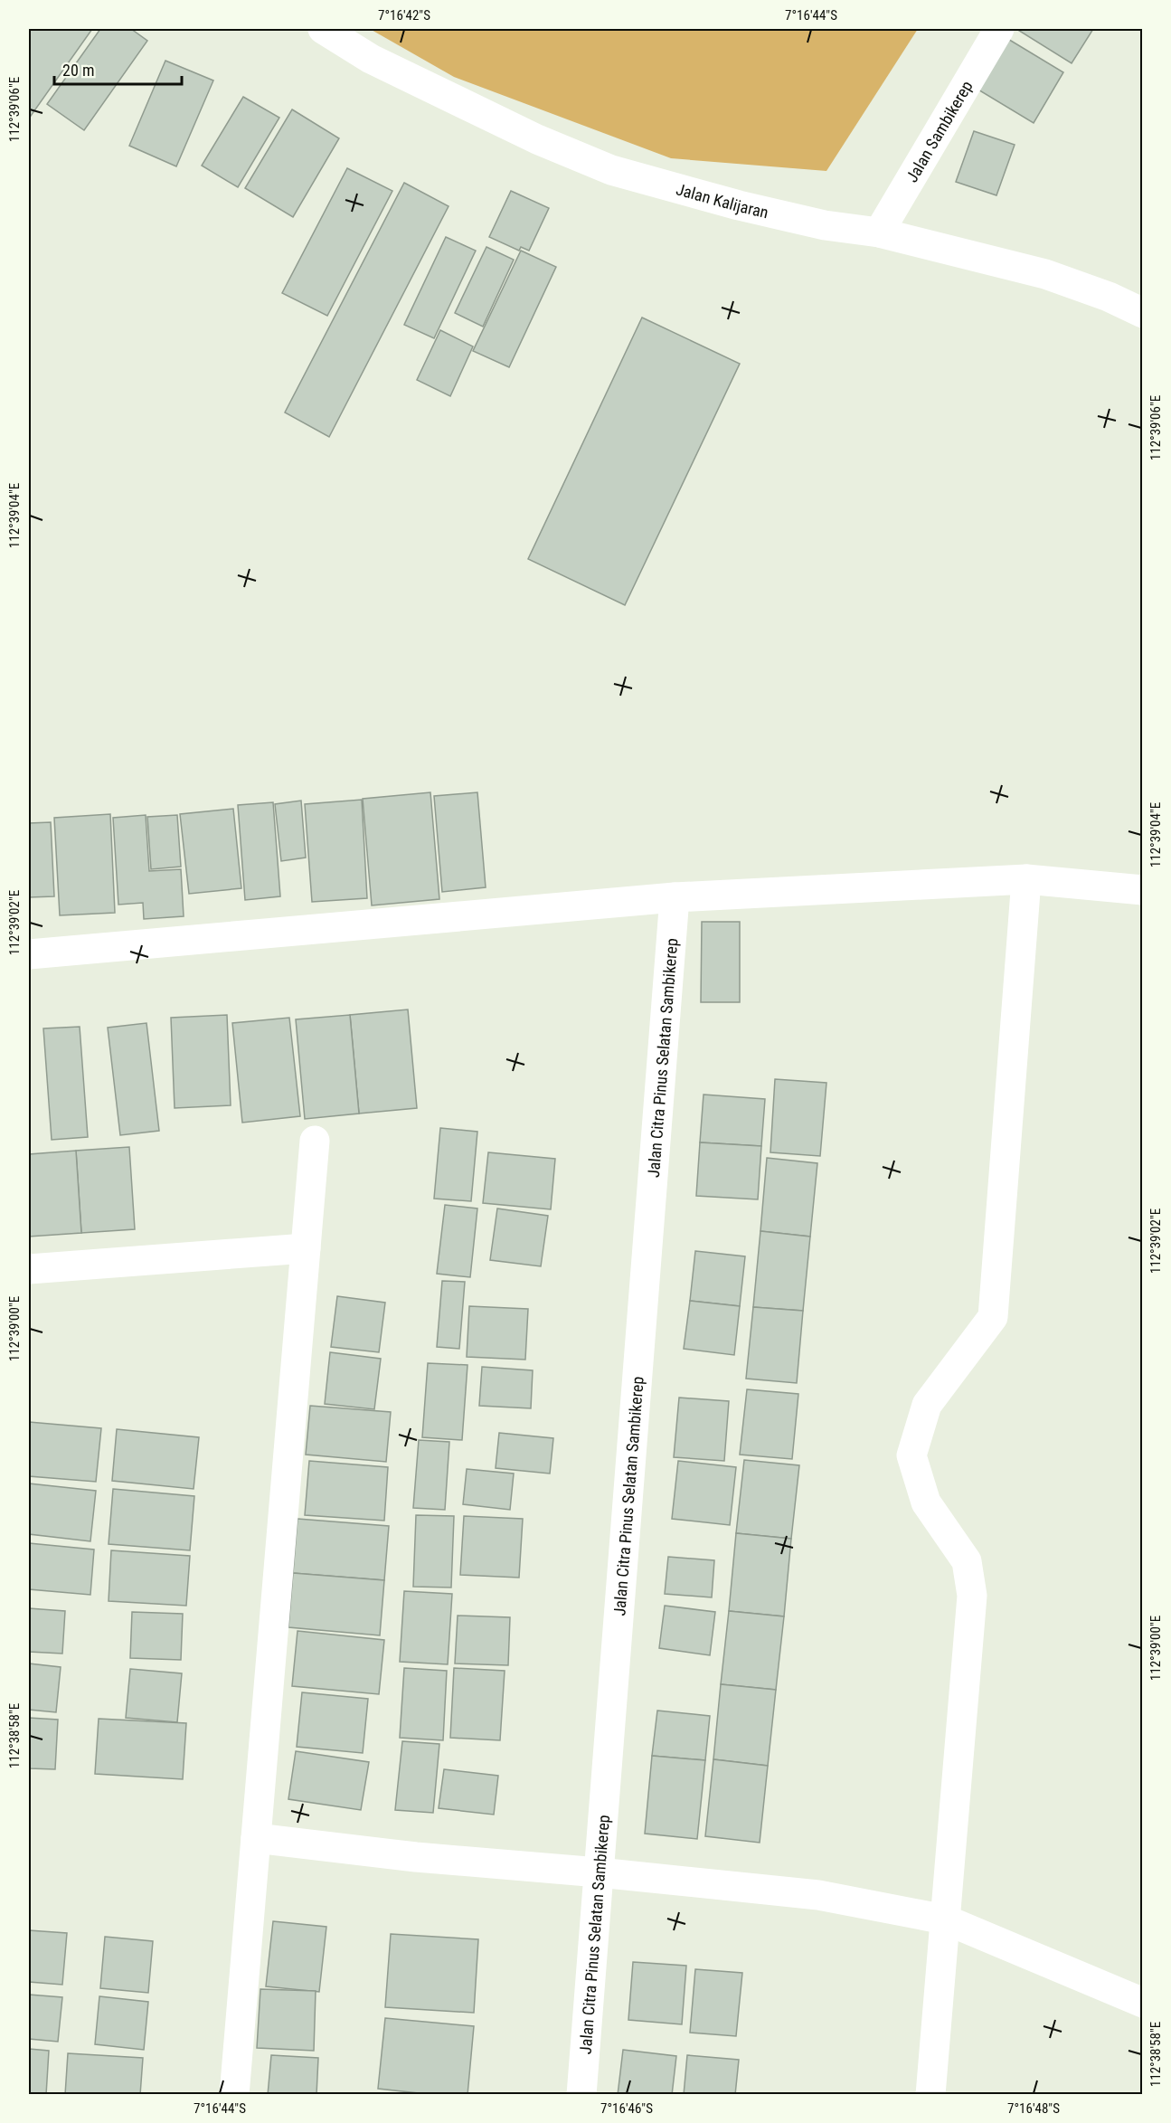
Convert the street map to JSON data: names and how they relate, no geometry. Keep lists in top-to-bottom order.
{
  "streets": {
    "street": ["Jalan Sambikerep", "Jalan Kalijaran", "Jalan Citra Pinus Selatan Sambikerep"]
  },
  "crossings": [
    ["Jalan Sambikerep", "Jalan Kalijaran"]
  ],
  "scale_bar": "20 m",
  "coordinates": [
    "7°16'42\"S",
    "7°16'44\"S",
    "112°39'06\"E",
    "112°39'04\"E",
    "112°39'02\"E",
    "112°39'00\"E",
    "112°38'58\"E",
    "7°16'46\"S",
    "7°16'48\"S"
  ]
}
